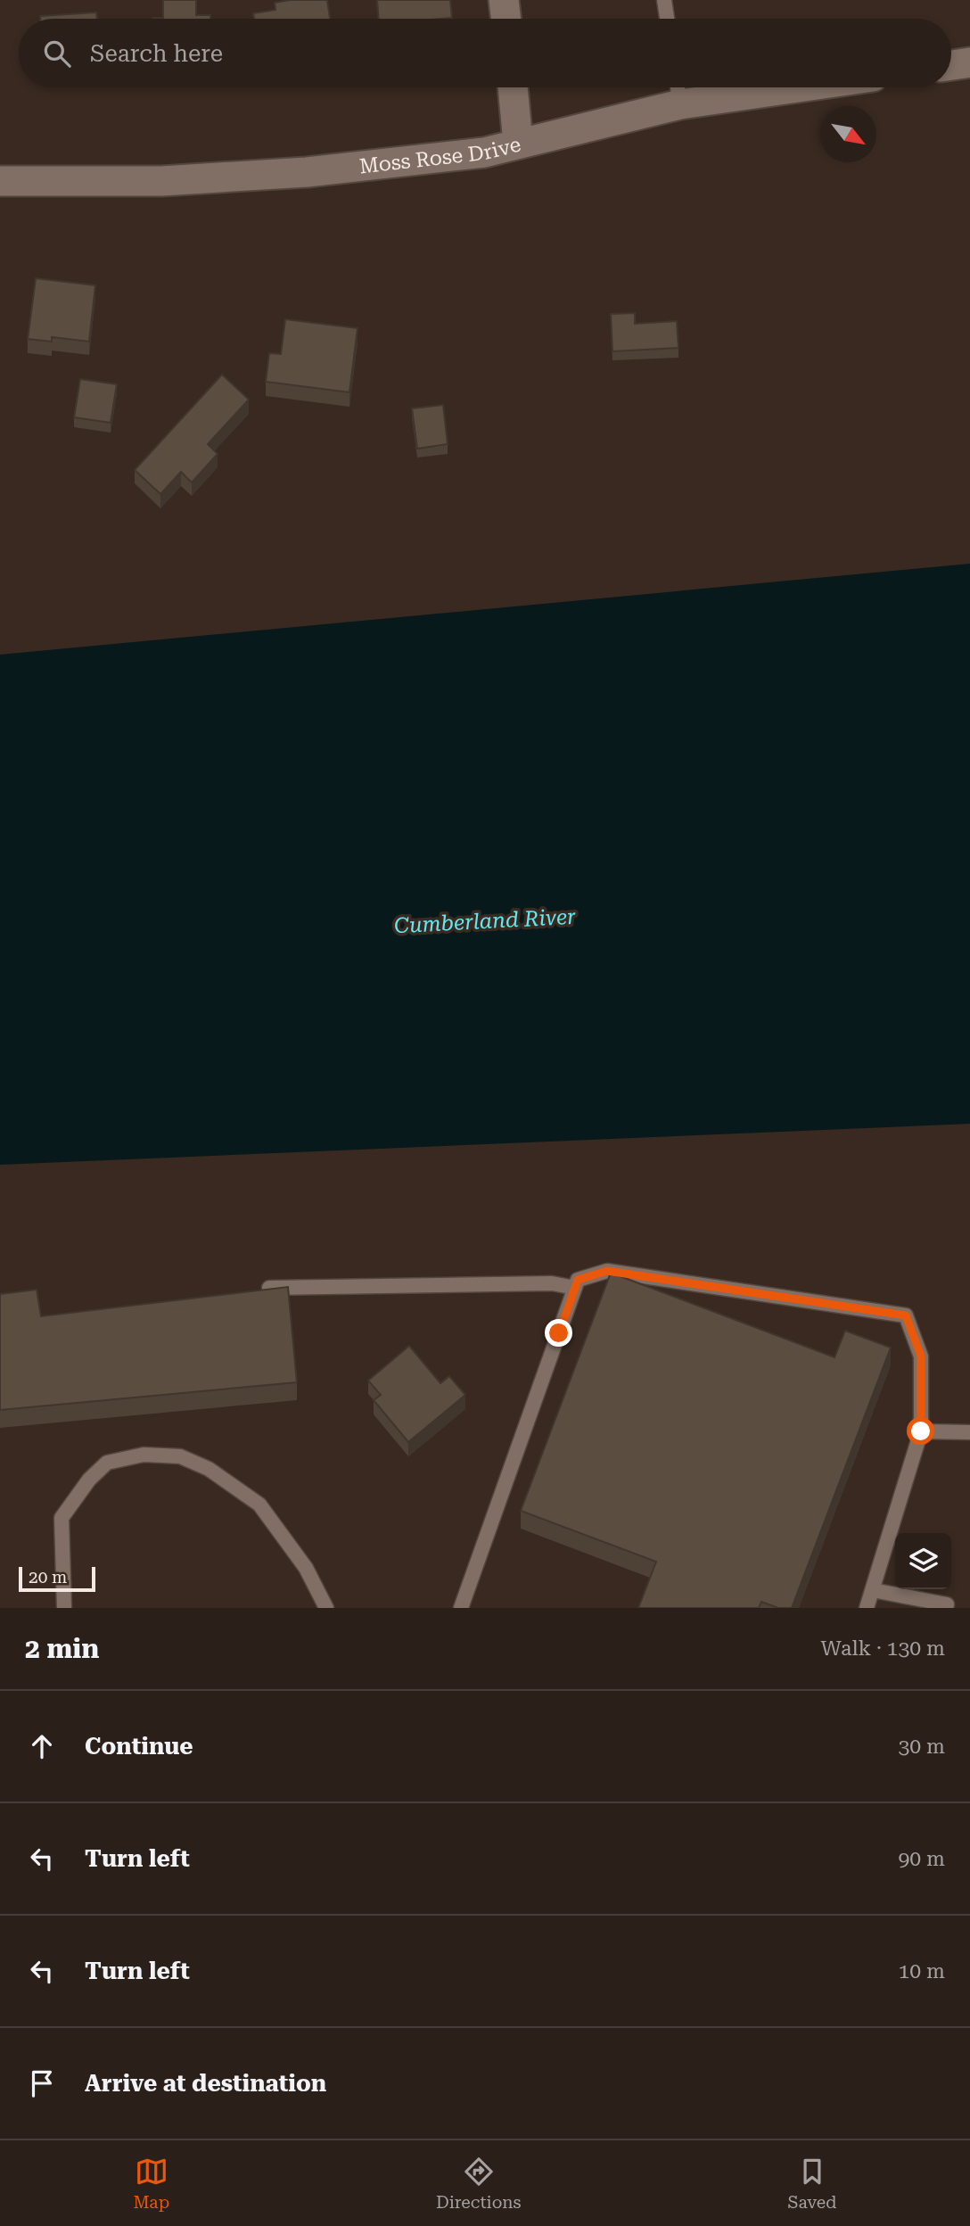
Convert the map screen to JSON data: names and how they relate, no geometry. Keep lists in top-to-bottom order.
{
  "streets": {
    "street": ["Moss Rose Drive"]
  },
  "water": ["Cumberland River"],
  "scale_bar": "20 m",
  "north": "bottom right",
  "page": {
    "search": "Search here",
    "scale": "20 m",
    "heading": ["2 min", "Walk · 130 m"],
    "list": [
      ["Continue", "30 m"],
      ["Turn left", "90 m"],
      ["Turn left", "10 m"],
      "Arrive at destination"
    ],
    "nav": ["Map", "Directions", "Saved"]
  }
}
